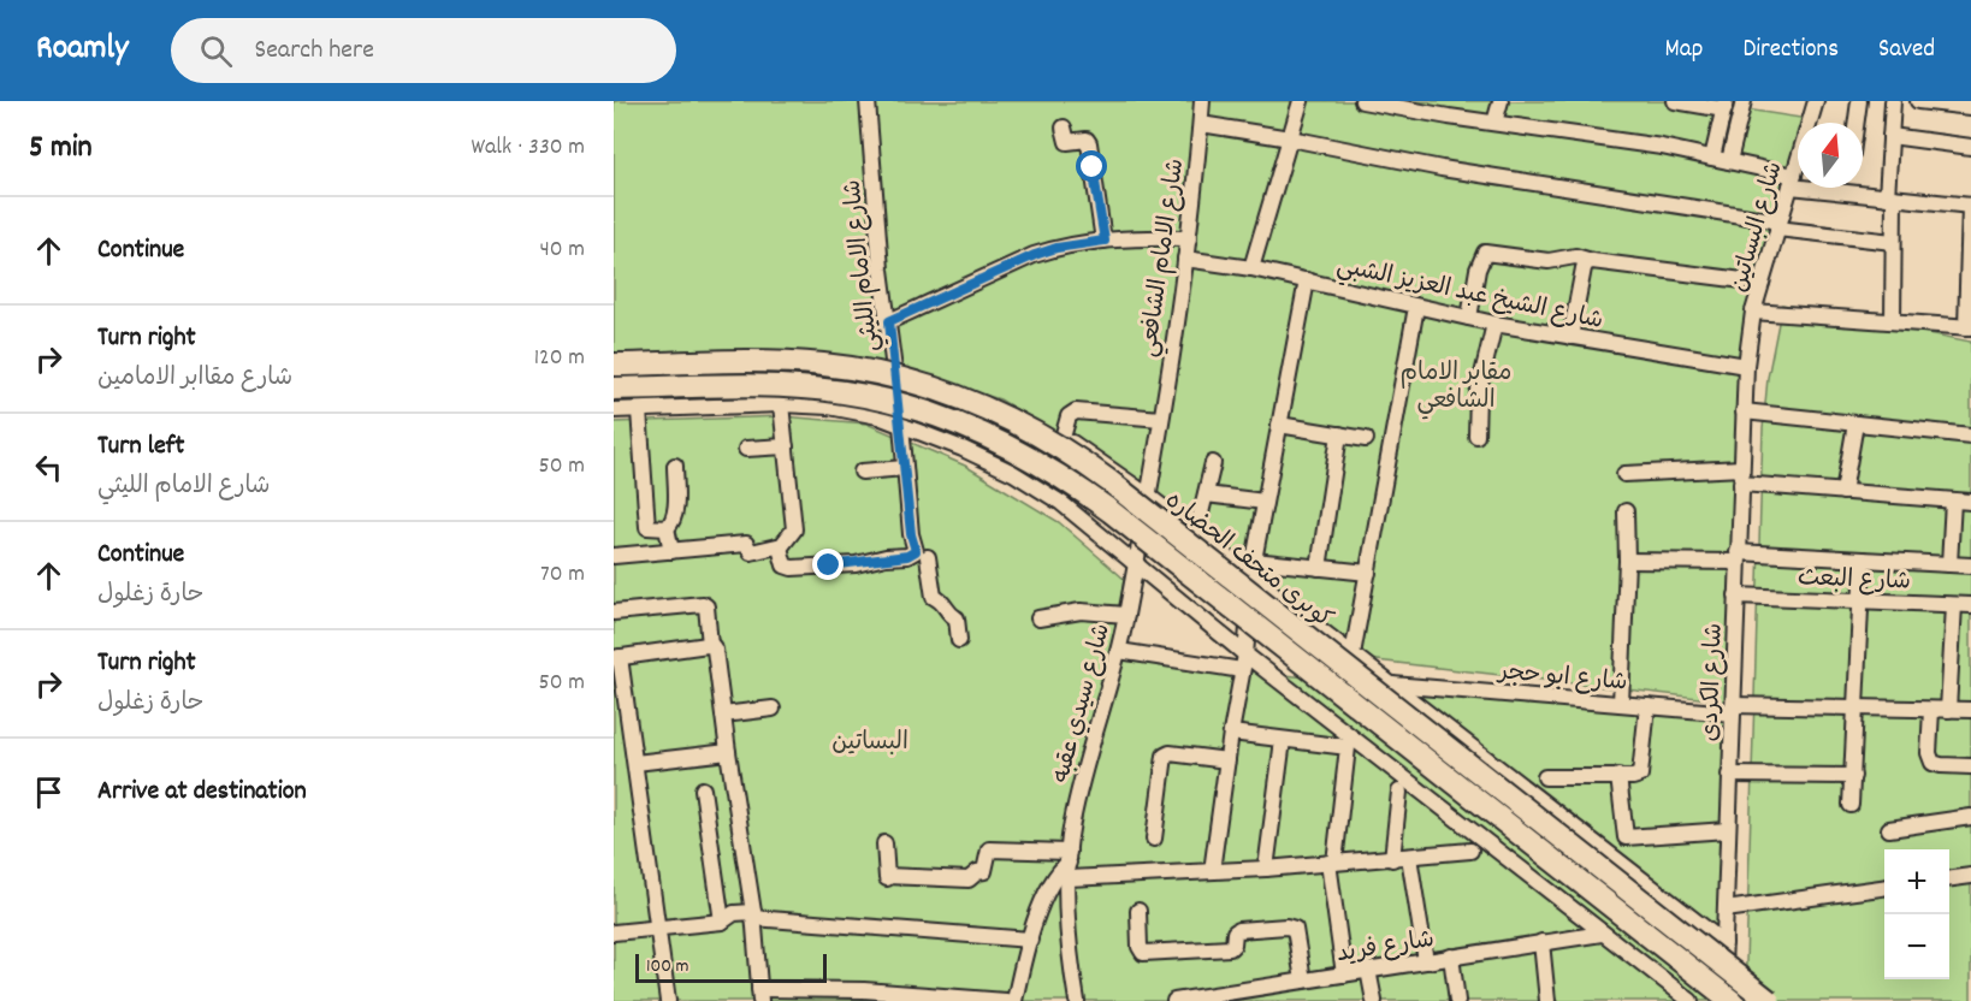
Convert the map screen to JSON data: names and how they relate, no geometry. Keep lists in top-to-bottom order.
{
  "streets": {
    "highway": ["كوبرى متحف الحضاره"],
    "street": [
      "شارع البساتين",
      "شارع الامام الشافعي",
      "شارع الامام الليثي",
      "شارع الشيخ عبد العزيز الشبي",
      "شارع البعث",
      "شارع ابو حجر",
      "شارع الكردى",
      "شارع سيدي عقبه",
      "شارع فريد"
    ]
  },
  "crossings": [
    ["شارع البساتين", "شارع الشيخ عبد العزيز الشبي"],
    ["شارع البساتين", "شارع الكردى"],
    ["شارع الامام الشافعي", "شارع الشيخ عبد العزيز الشبي"],
    ["شارع الامام الشافعي", "شارع سيدي عقبه"],
    ["شارع الشيخ عبد العزيز الشبي", "شارع الكردى"],
    ["شارع البعث", "شارع الكردى"],
    ["شارع ابو حجر", "شارع الكردى"]
  ],
  "parks": ["مقابر الامام الشافعي", "البساتين"],
  "scale_bar": "100 m",
  "north": "top",
  "page": {
    "header": "Roamly",
    "search": "Search here",
    "nav": ["Map", "Directions", "Saved"],
    "heading": ["5 min", "Walk · 330 m"],
    "list": [
      ["Continue", "40 m"],
      ["Turn right", "شارع مقاابر الامامين", "120 m"],
      ["Turn left", "شارع الامام الليثي", "50 m"],
      ["Continue", "حارة زغلول", "70 m"],
      ["Turn right", "حارة زغلول", "50 m"],
      "Arrive at destination"
    ],
    "map_buttons": ["+", "−"],
    "scale": "100 m"
  }
}
